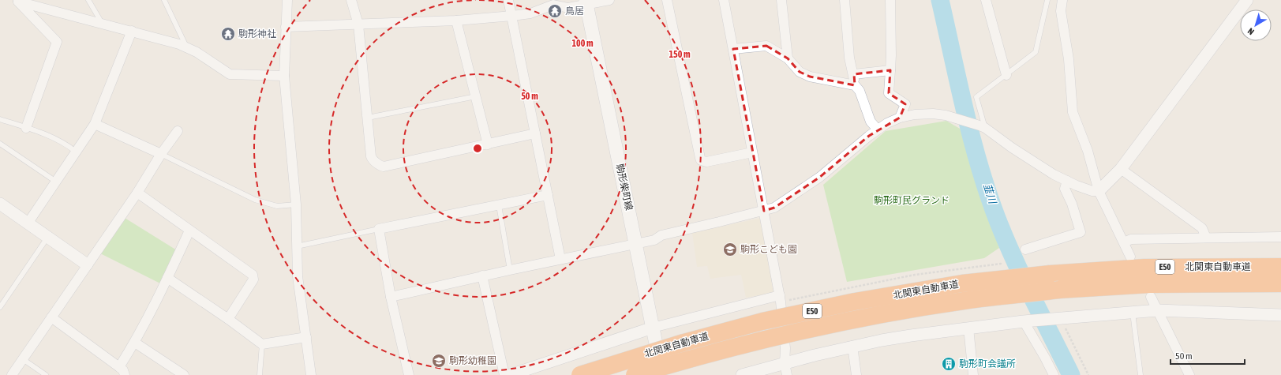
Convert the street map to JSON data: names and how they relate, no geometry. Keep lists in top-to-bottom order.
{
  "streets": {
    "highway": ["E50", "北関東自動車道"],
    "main road": ["駒形柴町線"]
  },
  "water": ["韮川"],
  "parks": ["駒形町民グランド"],
  "places": {
    "temple": ["鳥居", "駒形神社"],
    "school or university": ["駒形こども園", "駒形幼稚園"],
    "building": ["駒形町会議所"]
  },
  "scale_bar": "50 m",
  "north": "bottom left",
  "rings": ["100 m", "150 m", "50 m"]
}
